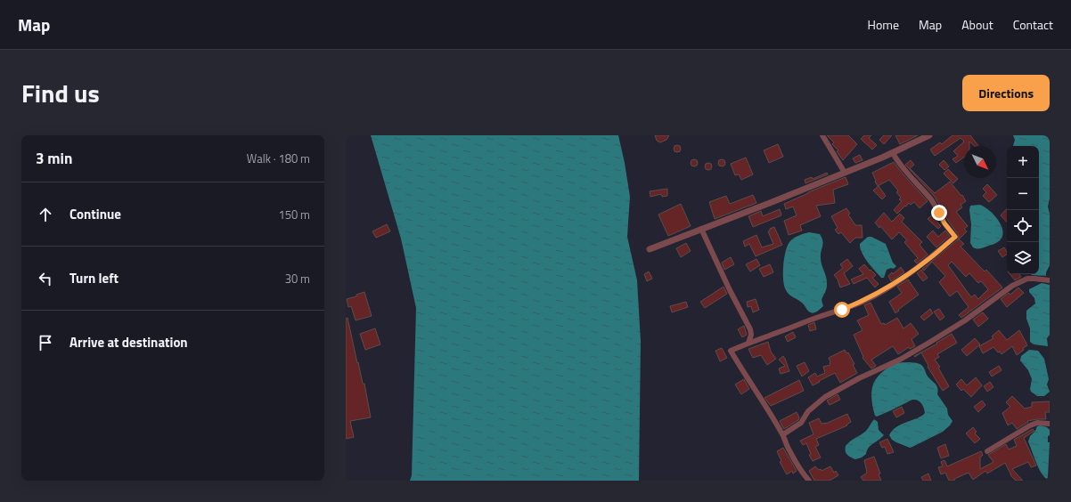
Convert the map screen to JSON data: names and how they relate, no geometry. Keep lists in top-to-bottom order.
{
  "north": "bottom right",
  "page": {
    "header": "Map",
    "nav": [
      "Home",
      "Map",
      "About",
      "Contact"
    ],
    "title": "Find us",
    "buttons": "Directions",
    "heading": ["3 min", "Walk · 180 m"],
    "map_buttons": ["+", "−"],
    "list": [
      ["Continue", "150 m"],
      ["Turn left", "30 m"],
      "Arrive at destination"
    ]
  }
}
